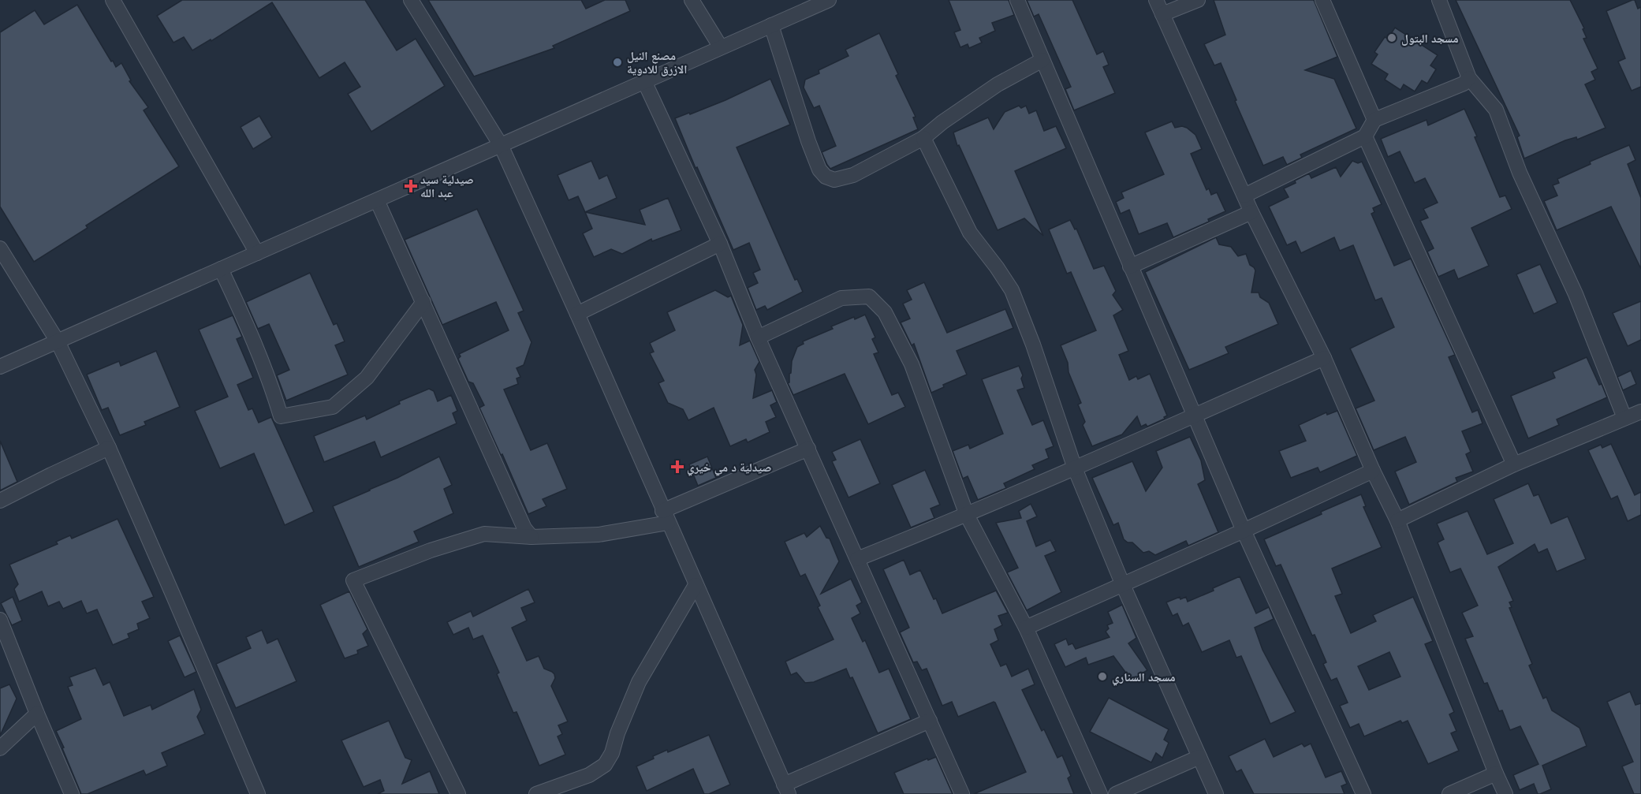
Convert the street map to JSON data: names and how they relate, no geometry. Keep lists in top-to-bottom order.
{
  "places": {
    "other": ["مسجد البتول", "مصنع النيل الازرق للادوية", "مسجد السناري"],
    "health": ["صيدلية سيد عبد الله", "صيدلية د مي خيري"]
  }
}
